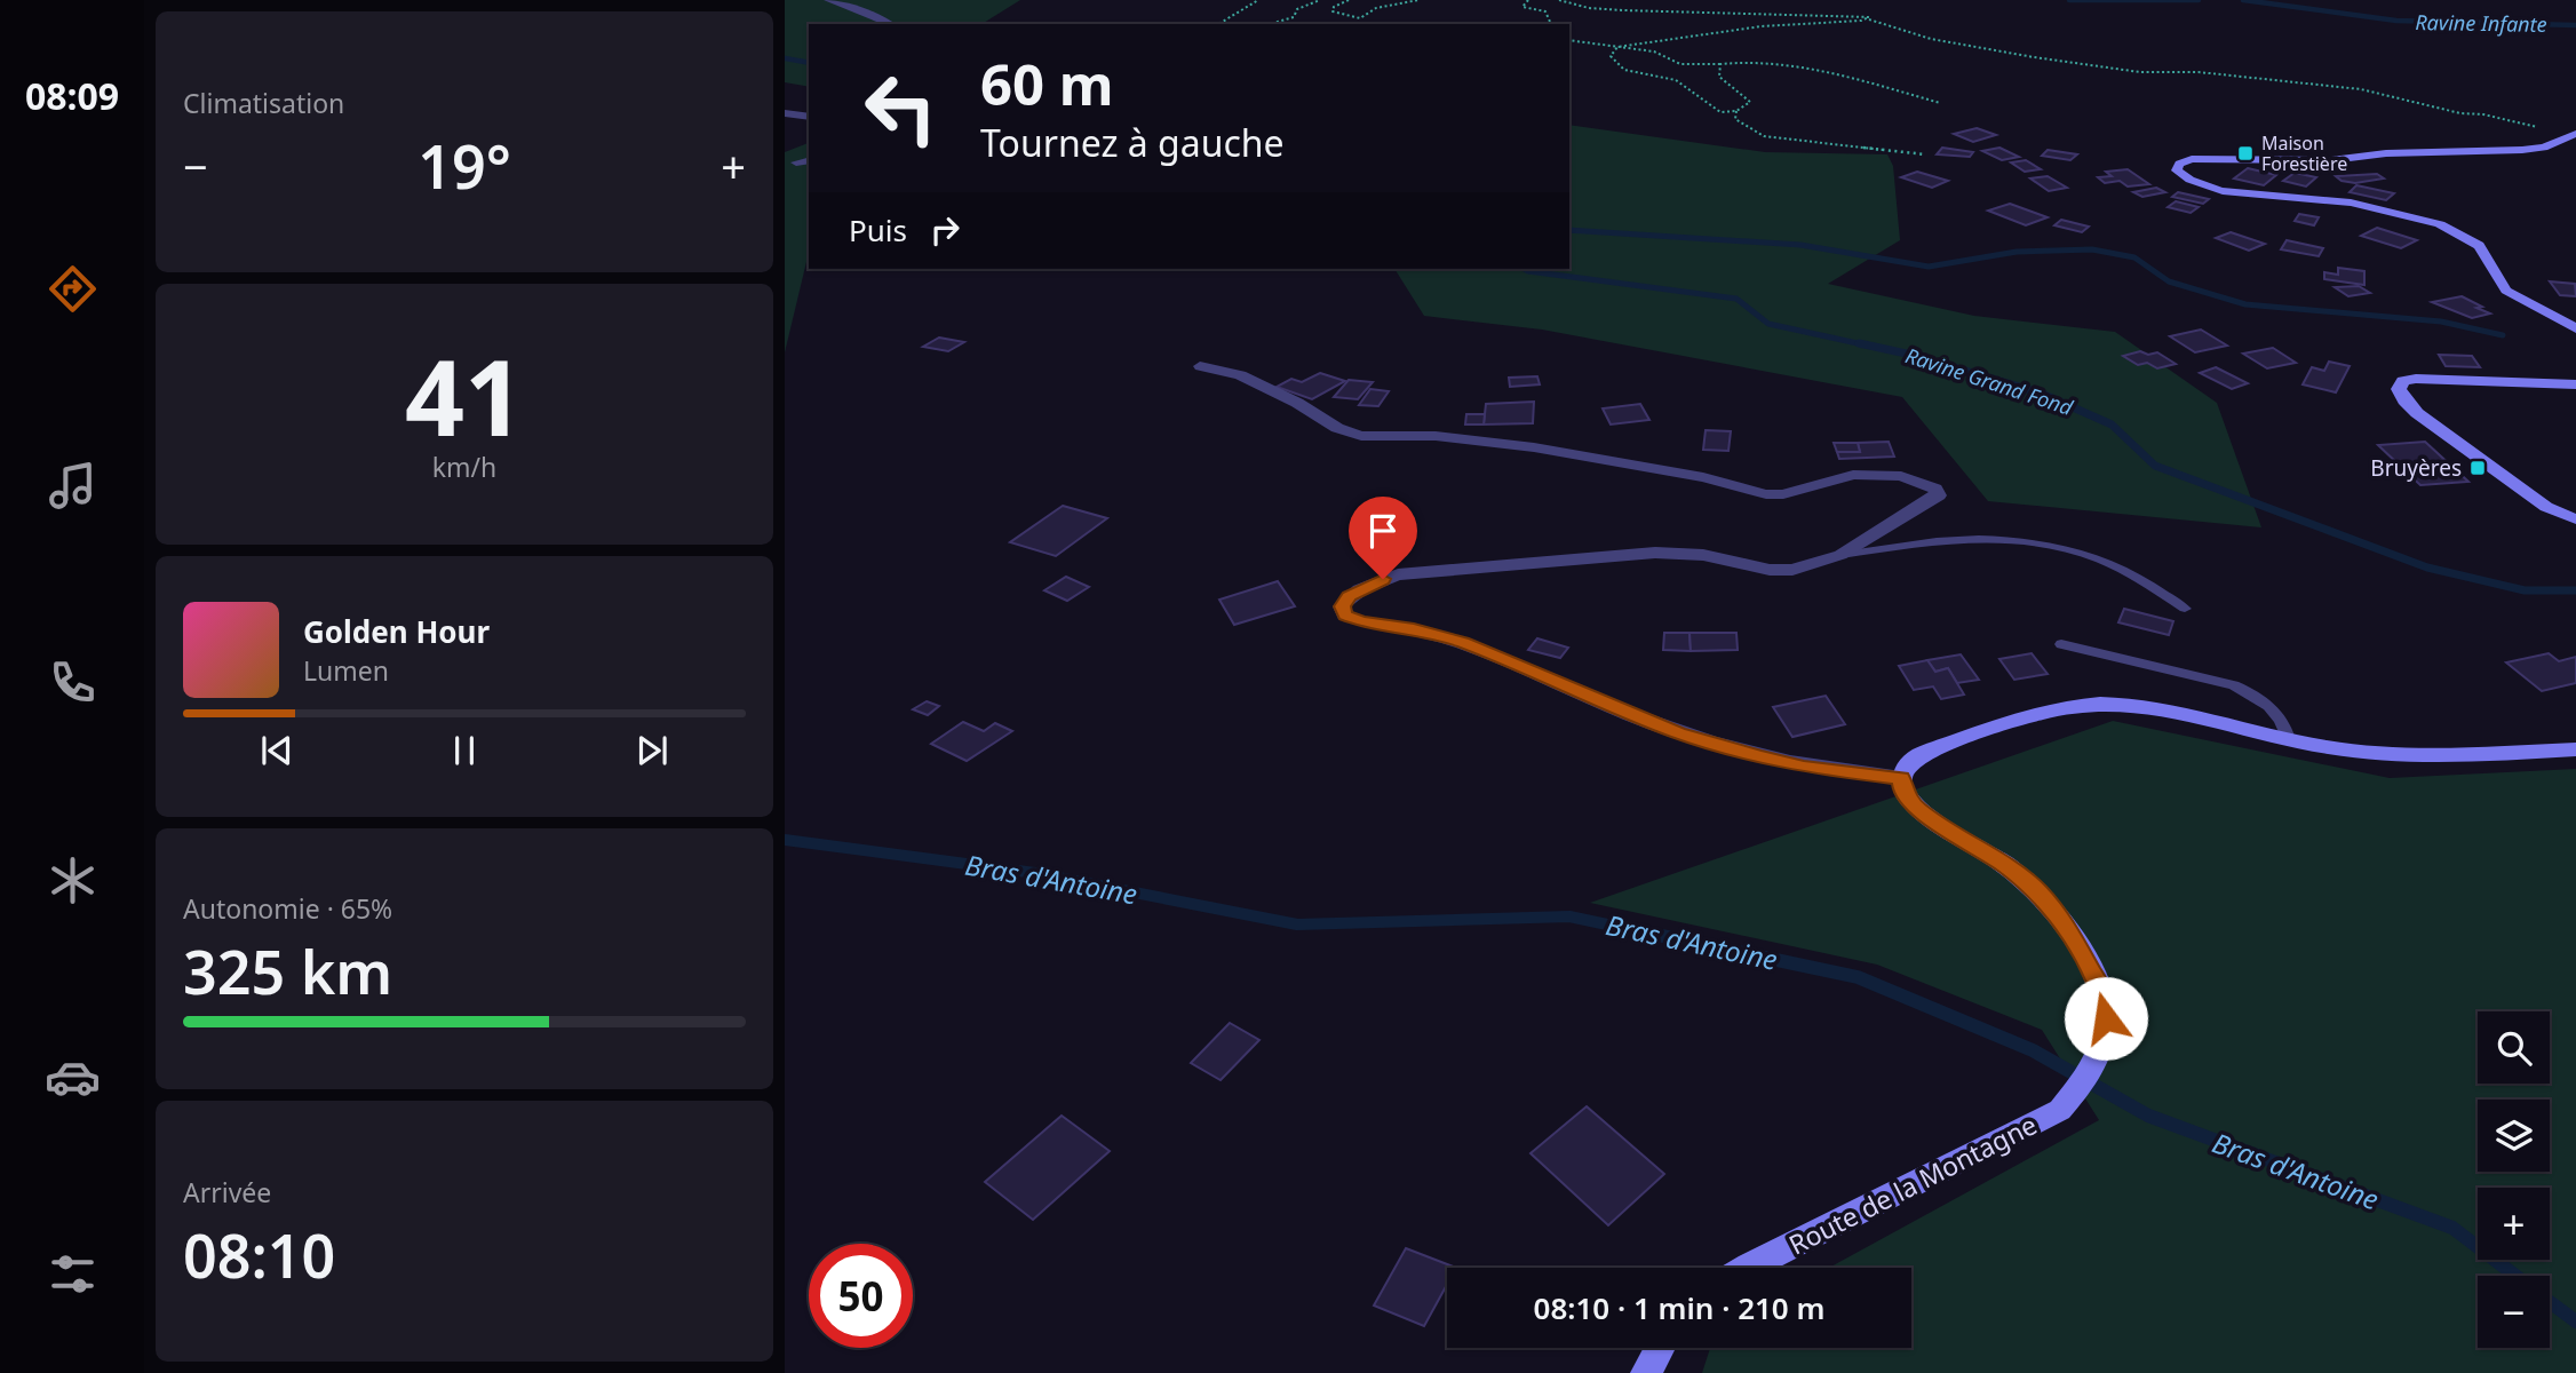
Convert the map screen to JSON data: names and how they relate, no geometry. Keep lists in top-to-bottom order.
{
  "streets": {
    "main road": ["Route de la Montagne"]
  },
  "water": ["Ravine Infante", "Ravine Grand Fond", "Bras d'Antoine"],
  "places": {
    "transit": ["Maison Forestière", "Bruyères"]
  },
  "page": {
    "tabs": "08:09",
    "tile": [
      "Climatisation",
      ["41", "km/h"],
      ["Autonomie · 65%", "325 km"],
      ["Arrivée", "08:10"]
    ],
    "turn": ["60 m", "Tournez à gauche"],
    "heat": ["−", "19°", "+"],
    "then": "Puis",
    "song": ["Golden Hour", "Lumen"],
    "map_buttons": ["+", "−"],
    "limit": "50",
    "trip": "08:10 · 1 min · 210 m"
  }
}
